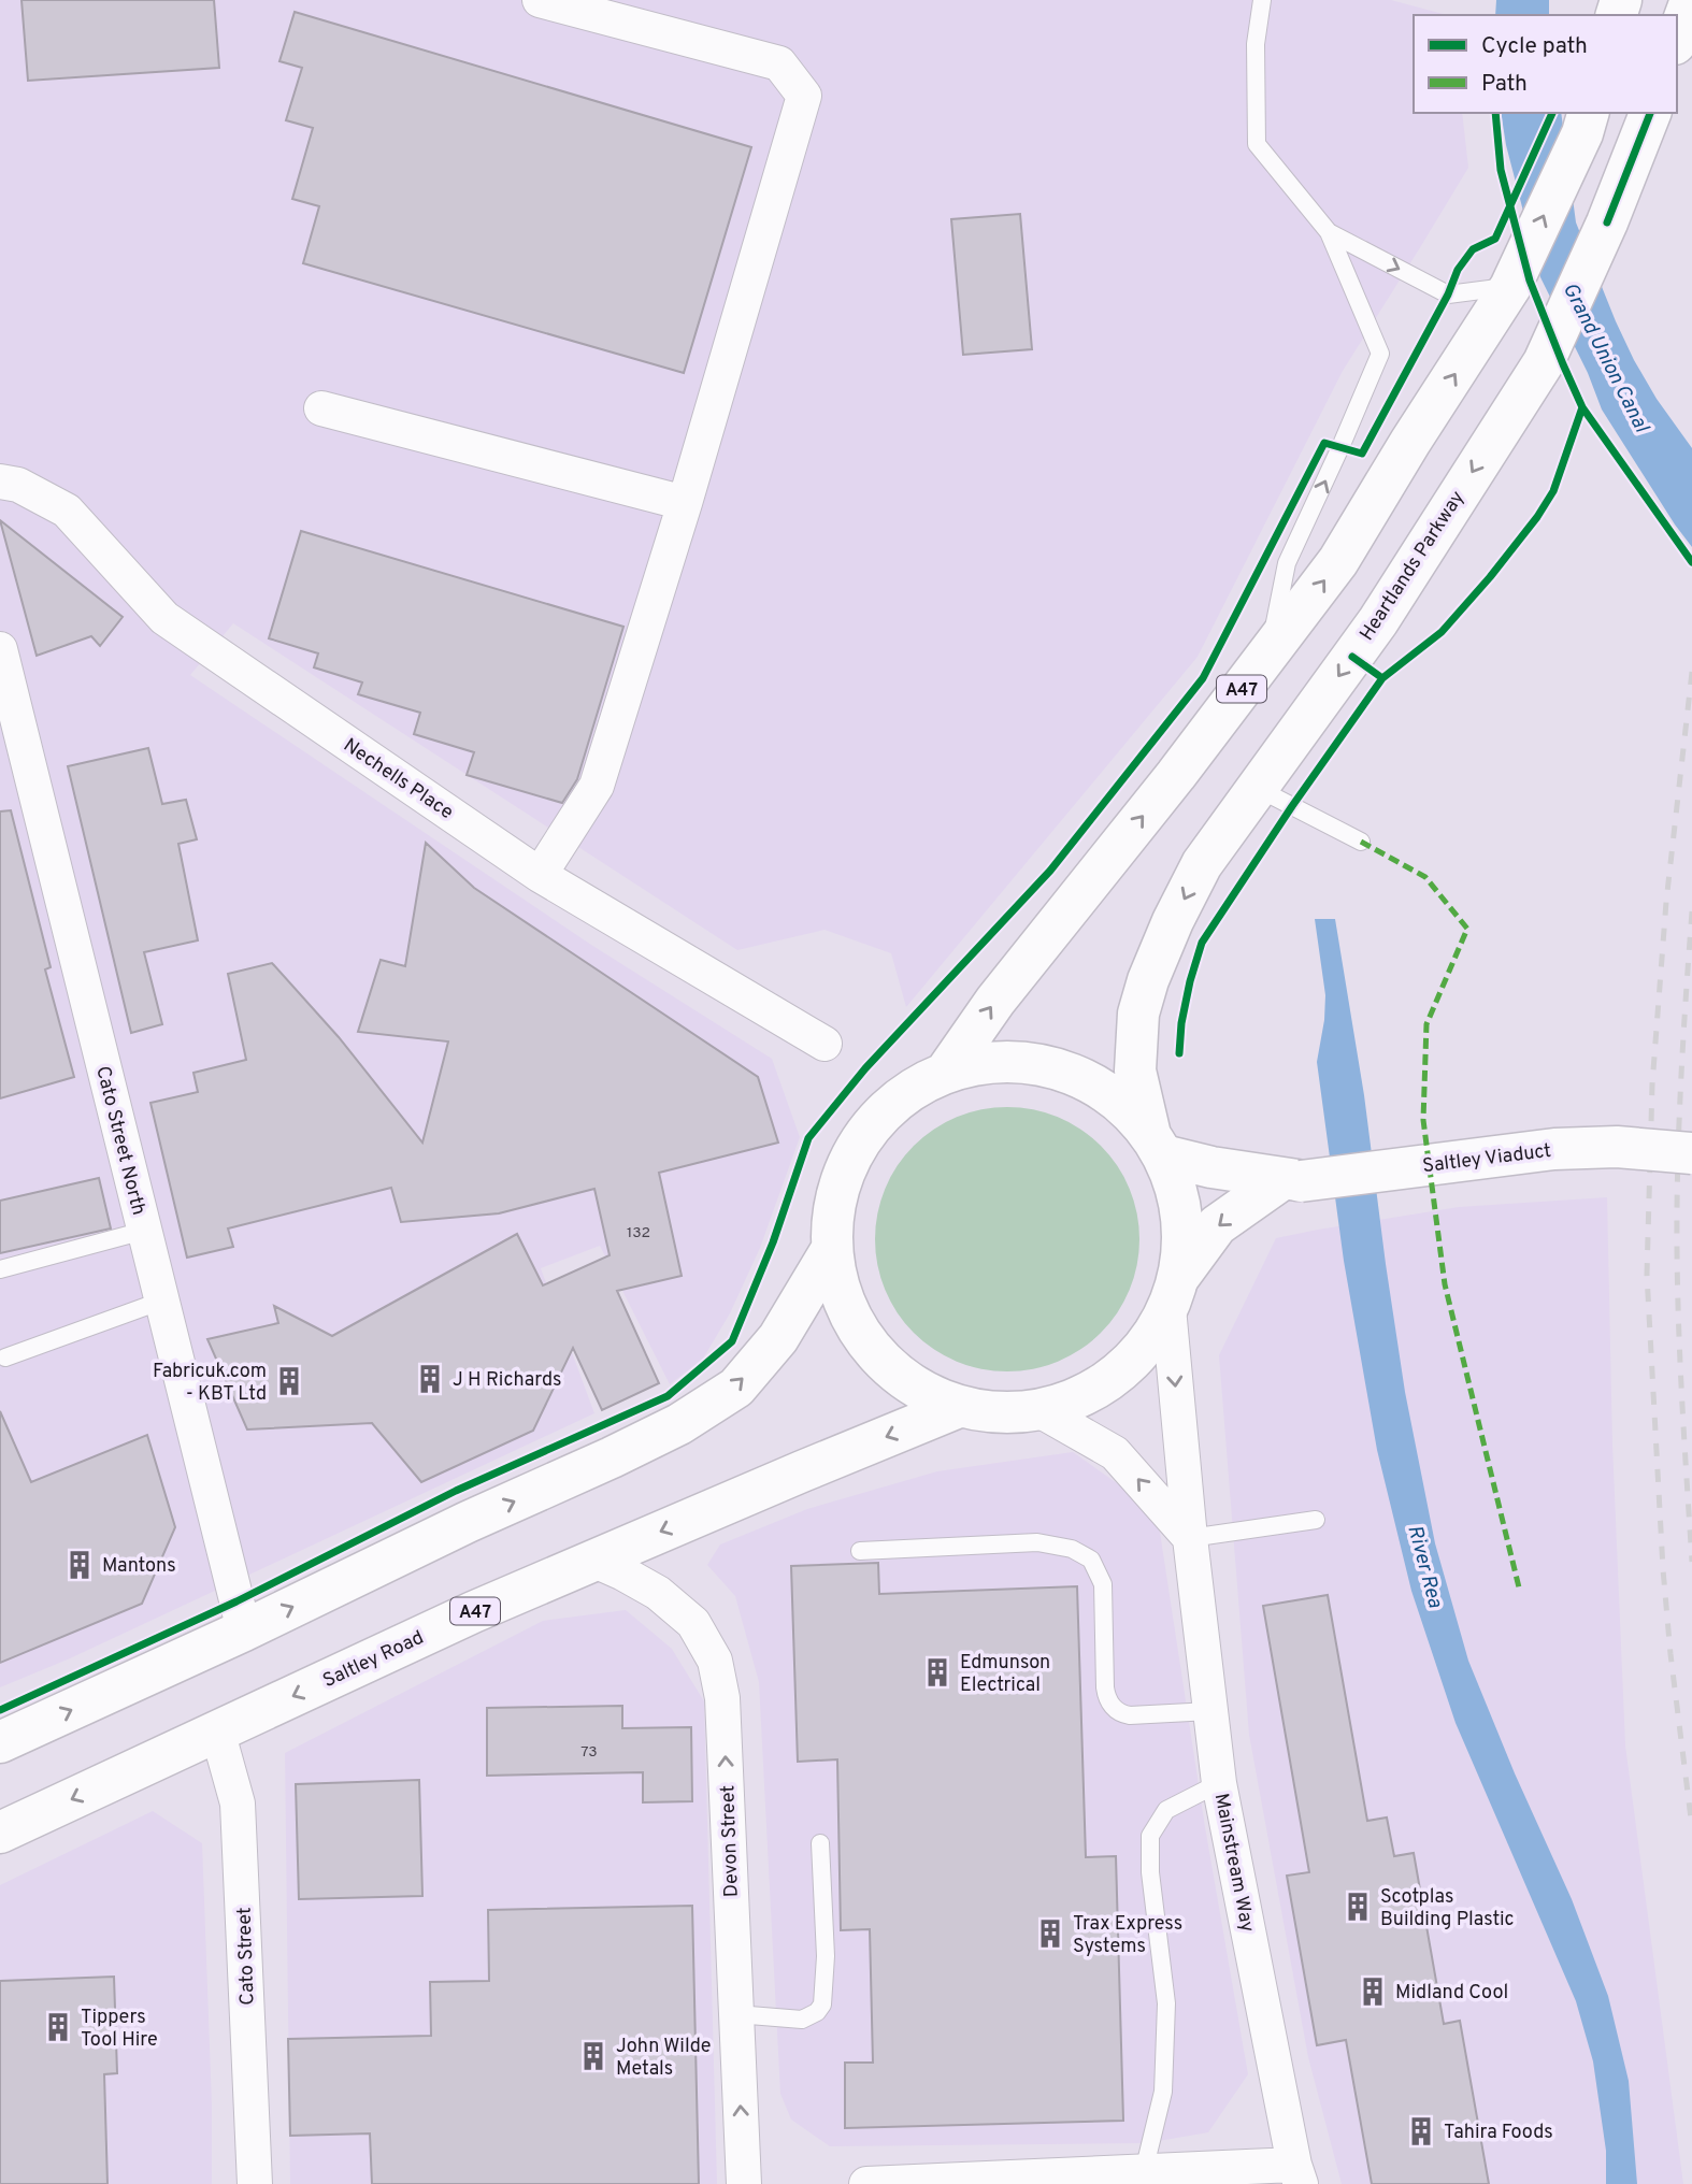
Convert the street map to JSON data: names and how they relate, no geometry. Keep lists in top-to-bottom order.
{
  "streets": {
    "main road": [
      "Heartlands Parkway",
      "A47",
      "Saltley Viaduct",
      "Saltley Road"
    ],
    "street": [
      "Nechells Place",
      "Cato Street North",
      "Devon Street",
      "Mainstream Way",
      "Cato Street"
    ]
  },
  "crossings": [
    ["Heartlands Parkway", "Saltley Viaduct"],
    ["Heartlands Parkway", "Mainstream Way"],
    ["Saltley Viaduct", "Saltley Road"],
    ["Saltley Viaduct", "Mainstream Way"],
    ["Saltley Road", "Devon Street"],
    ["Saltley Road", "Cato Street"]
  ],
  "one_way": ["Devon Street"],
  "water": ["Grand Union Canal", "River Rea"],
  "places": {
    "building": [
      "J H Richards",
      "Fabricuk.com - KBT Ltd",
      "Mantons",
      "Edmunson Electrical",
      "Scotplas Building Plastic",
      "Trax Express Systems",
      "Midland Cool",
      "Tippers Tool Hire",
      "John Wilde Metals",
      "Tahira Foods"
    ]
  },
  "house_numbers": ["132", "73"],
  "legend": ["Cycle path", "Path"]
}
